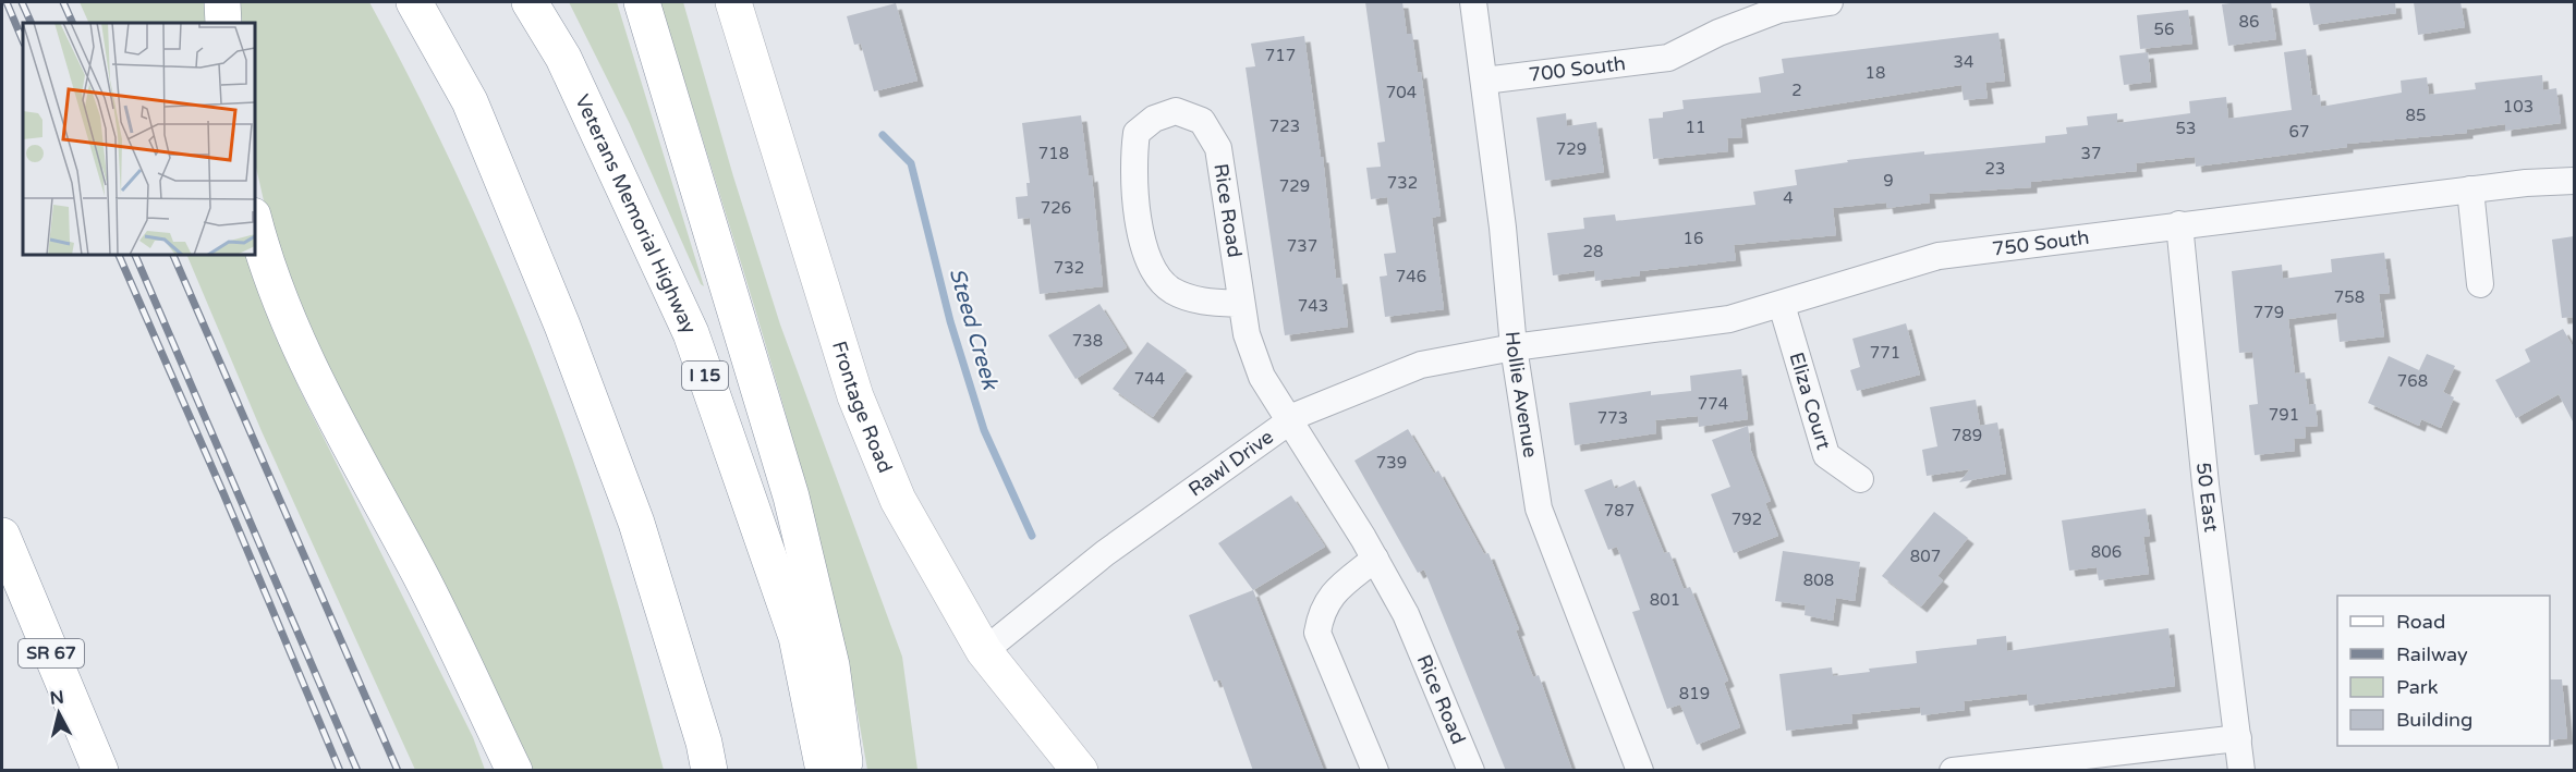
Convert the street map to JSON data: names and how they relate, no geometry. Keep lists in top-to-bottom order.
{
  "streets": {
    "main road": [
      "Veterans Memorial Highway",
      "I 15",
      "Frontage Road",
      "SR 67"
    ],
    "street": [
      "700 South",
      "Rice Road",
      "750 South",
      "Hollie Avenue",
      "Eliza Court",
      "Rawl Drive",
      "50 East"
    ]
  },
  "crossings": [
    ["700 South", "Hollie Avenue"],
    ["Rice Road", "Rawl Drive"],
    ["750 South", "Hollie Avenue"],
    ["750 South", "Eliza Court"],
    ["750 South", "Rawl Drive"],
    ["750 South", "50 East"],
    ["Hollie Avenue", "Rawl Drive"],
    ["Frontage Road", "Rawl Drive"]
  ],
  "water": ["Steed Creek"],
  "house_numbers": [
    "86",
    "56",
    "717",
    "34",
    "18",
    "2",
    "704",
    "103",
    "85",
    "723",
    "11",
    "53",
    "67",
    "729",
    "718",
    "37",
    "23",
    "9",
    "732",
    "729",
    "4",
    "726",
    "16",
    "737",
    "28",
    "732",
    "746",
    "758",
    "743",
    "779",
    "738",
    "771",
    "744",
    "768",
    "774",
    "791",
    "773",
    "789",
    "739",
    "787",
    "792",
    "806",
    "807",
    "808",
    "801",
    "819"
  ],
  "legend": [
    "Road",
    "Railway",
    "Park",
    "Building"
  ],
  "north": "top"
}
